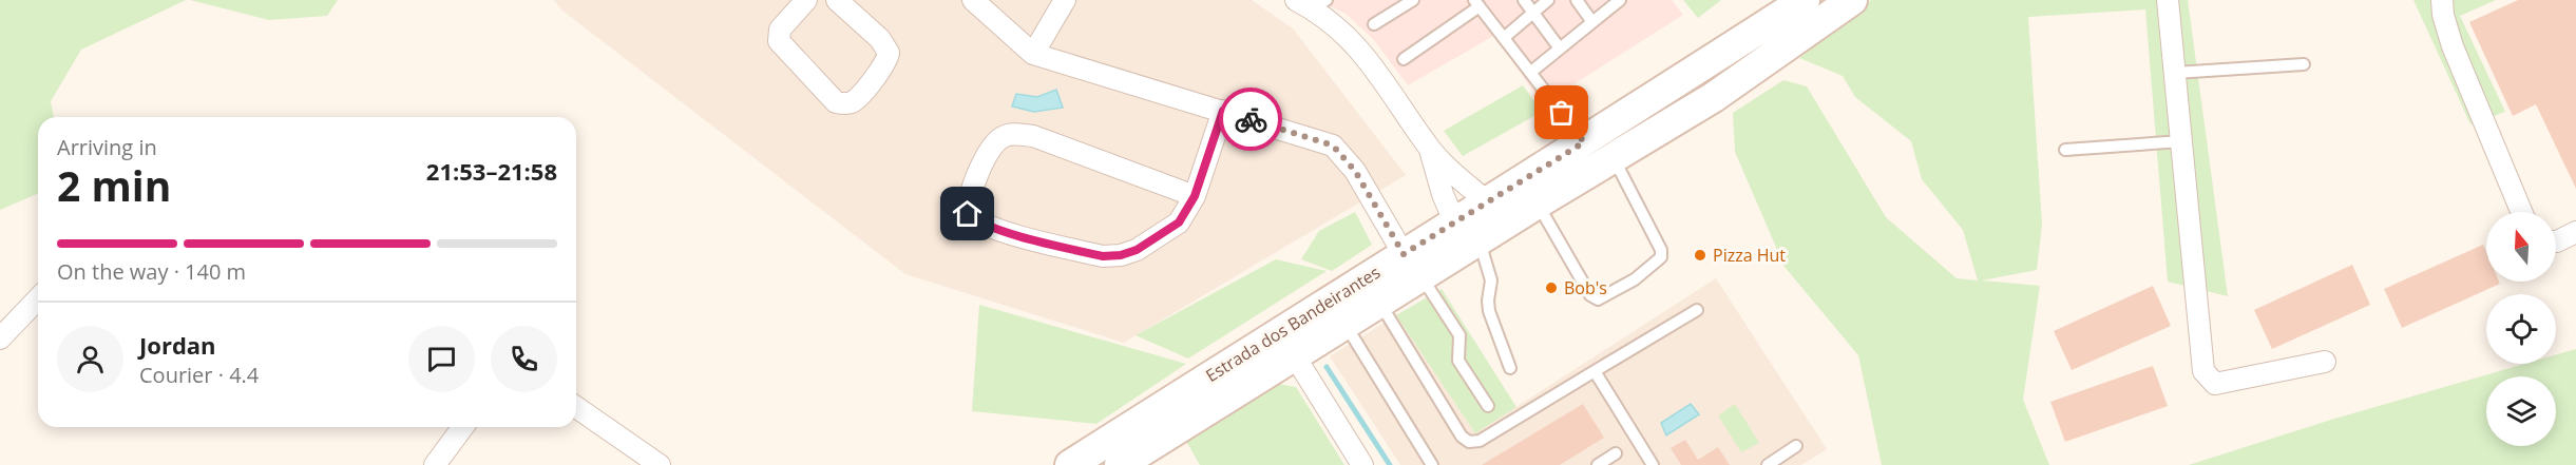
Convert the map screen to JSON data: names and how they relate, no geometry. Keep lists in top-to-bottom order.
{
  "streets": {
    "main road": ["Estrada dos Bandeirantes"]
  },
  "places": ["Pizza Hut", "Bob's"],
  "north": "top",
  "page": {
    "heading": ["2 min", "Arriving in", "21:53–21:58"],
    "panel": ["Jordan", "Courier · 4.4"],
    "bar": "On the way · 140 m"
  }
}
